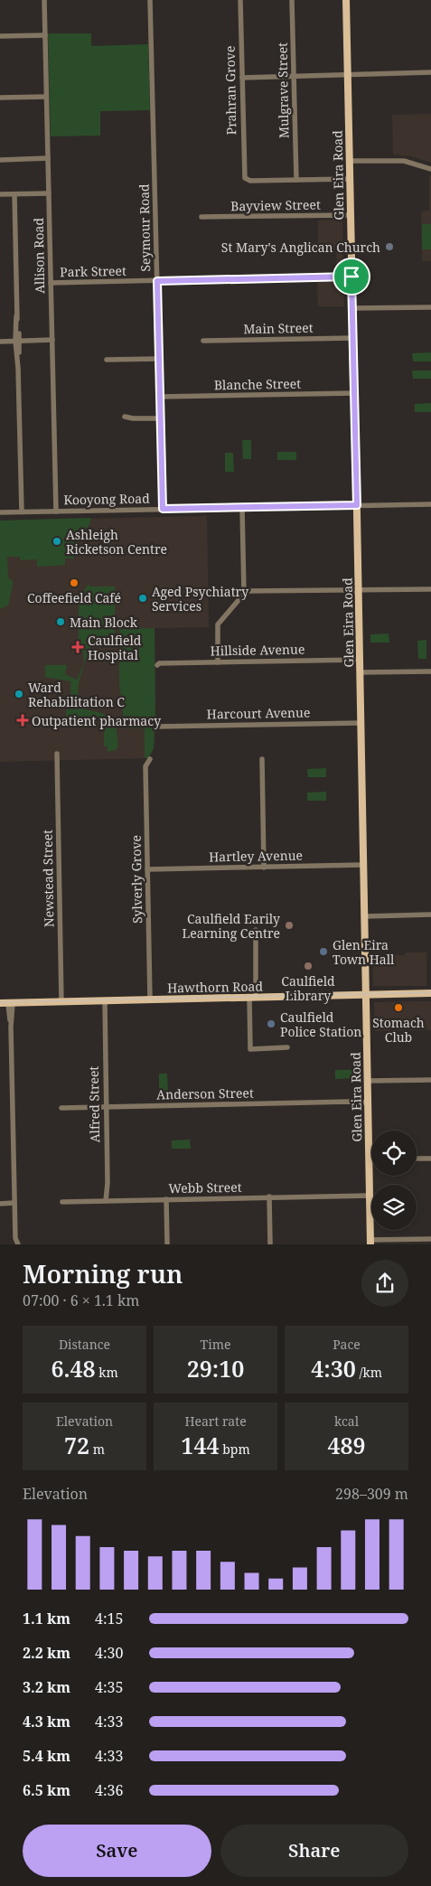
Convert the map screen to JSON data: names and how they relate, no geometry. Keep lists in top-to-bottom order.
{
  "streets": {
    "main road": ["Glen Eira Road", "Hawthorn Road"],
    "street": [
      "Prahran Grove",
      "Mulgrave Street",
      "Bayview Street",
      "Seymour Road",
      "Allison Road",
      "Park Street",
      "Main Street",
      "Blanche Street",
      "Kooyong Road",
      "Hillside Avenue",
      "Harcourt Avenue",
      "Hartley Avenue",
      "Newstead Street",
      "Sylverly Grove",
      "Anderson Street",
      "Alfred Street",
      "Webb Street"
    ]
  },
  "crossings": [
    ["Prahran Grove", "Mulgrave Street"],
    ["Glen Eira Road", "Bayview Street"],
    ["Glen Eira Road", "Park Street"],
    ["Glen Eira Road", "Main Street"],
    ["Glen Eira Road", "Blanche Street"],
    ["Glen Eira Road", "Kooyong Road"],
    ["Glen Eira Road", "Hillside Avenue"],
    ["Glen Eira Road", "Harcourt Avenue"],
    ["Glen Eira Road", "Hartley Avenue"],
    ["Glen Eira Road", "Hawthorn Road"],
    ["Glen Eira Road", "Anderson Street"],
    ["Glen Eira Road", "Webb Street"],
    ["Seymour Road", "Park Street"],
    ["Seymour Road", "Blanche Street"],
    ["Seymour Road", "Kooyong Road"],
    ["Allison Road", "Park Street"],
    ["Allison Road", "Kooyong Road"],
    ["Hartley Avenue", "Sylverly Grove"],
    ["Newstead Street", "Hawthorn Road"],
    ["Sylverly Grove", "Hawthorn Road"],
    ["Hawthorn Road", "Alfred Street"],
    ["Anderson Street", "Alfred Street"],
    ["Alfred Street", "Webb Street"]
  ],
  "places": {
    "other": [
      "St Mary's Anglican Church",
      "Ashleigh Ricketson Centre",
      "Coffeefield Café",
      "Aged Psychiatry Services",
      "Main Block",
      "Ward Rehabilitation C",
      "Caulfield Earily Learning Centre",
      "Glen Eira Town Hall",
      "Caulfield Library",
      "Stomach Club",
      "Caulfield Police Station"
    ],
    "health": ["Caulfield Hospital", "Outpatient pharmacy"]
  },
  "page": {
    "heading": ["Morning run", "07:00 · 6 × 1.1 km"],
    "stats": [
      ["Distance", "6.48 km"],
      ["Time", "29:10"],
      ["Pace", "4:30 /km"],
      ["Elevation", "72 m"],
      ["Heart rate", "144 bpm"],
      ["kcal", "489"]
    ],
    "chart": ["Elevation", "298–309 m"],
    "list": [
      {
        "name": "1.1 km",
        "note": "4:15"
      },
      {
        "name": "2.2 km",
        "note": "4:30"
      },
      {
        "name": "3.2 km",
        "note": "4:35"
      },
      {
        "name": "4.3 km",
        "note": "4:33"
      },
      {
        "name": "5.4 km",
        "note": "4:33"
      },
      {
        "name": "6.5 km",
        "note": "4:36"
      }
    ],
    "buttons": ["Save", "Share"]
  }
}
